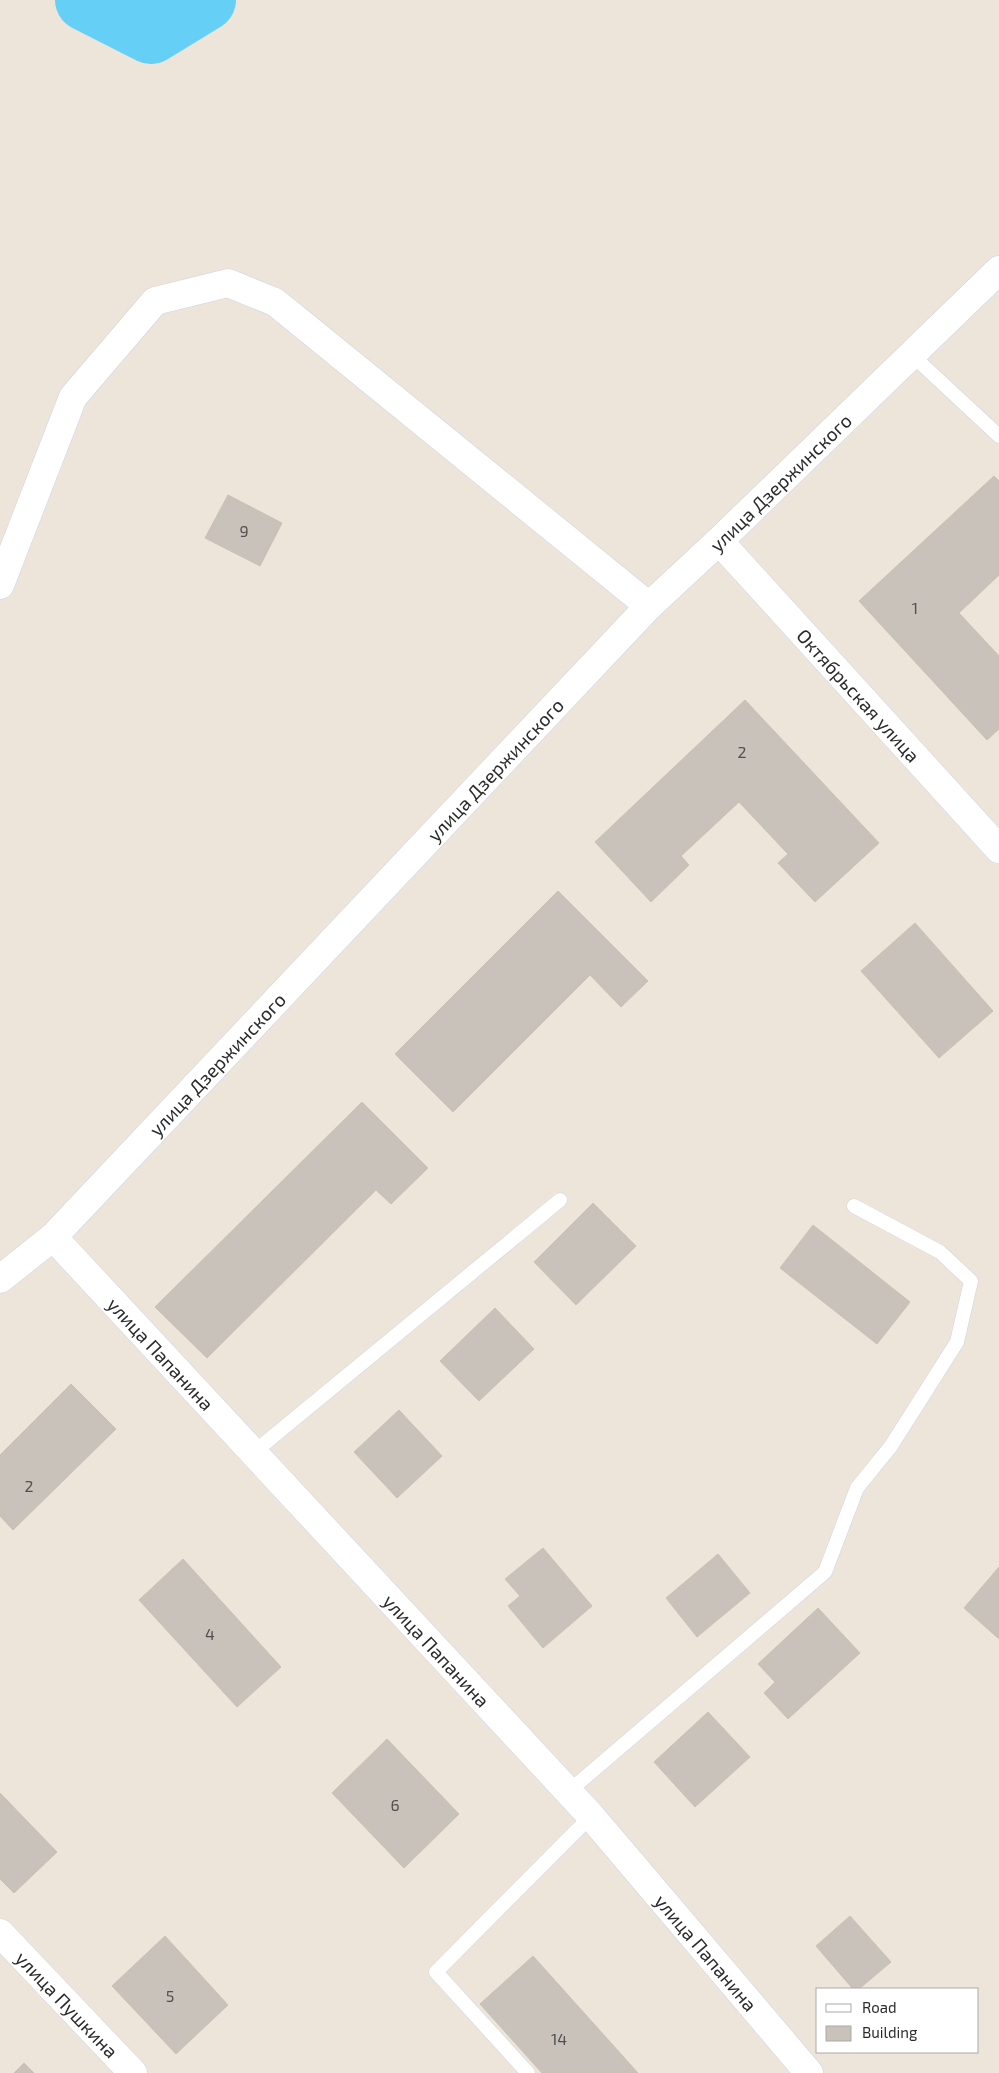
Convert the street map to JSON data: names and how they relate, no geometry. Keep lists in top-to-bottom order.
{
  "streets": {
    "street": [
      "улица Дзержинского",
      "Октябрьская улица",
      "улица Папанина",
      "улица Пушкина"
    ]
  },
  "crossings": [
    ["улица Дзержинского", "Октябрьская улица"],
    ["улица Дзержинского", "улица Папанина"]
  ],
  "house_numbers": [
    "9",
    "1",
    "2",
    "2",
    "4",
    "6",
    "5",
    "14"
  ],
  "legend": ["Road", "Building"]
}
